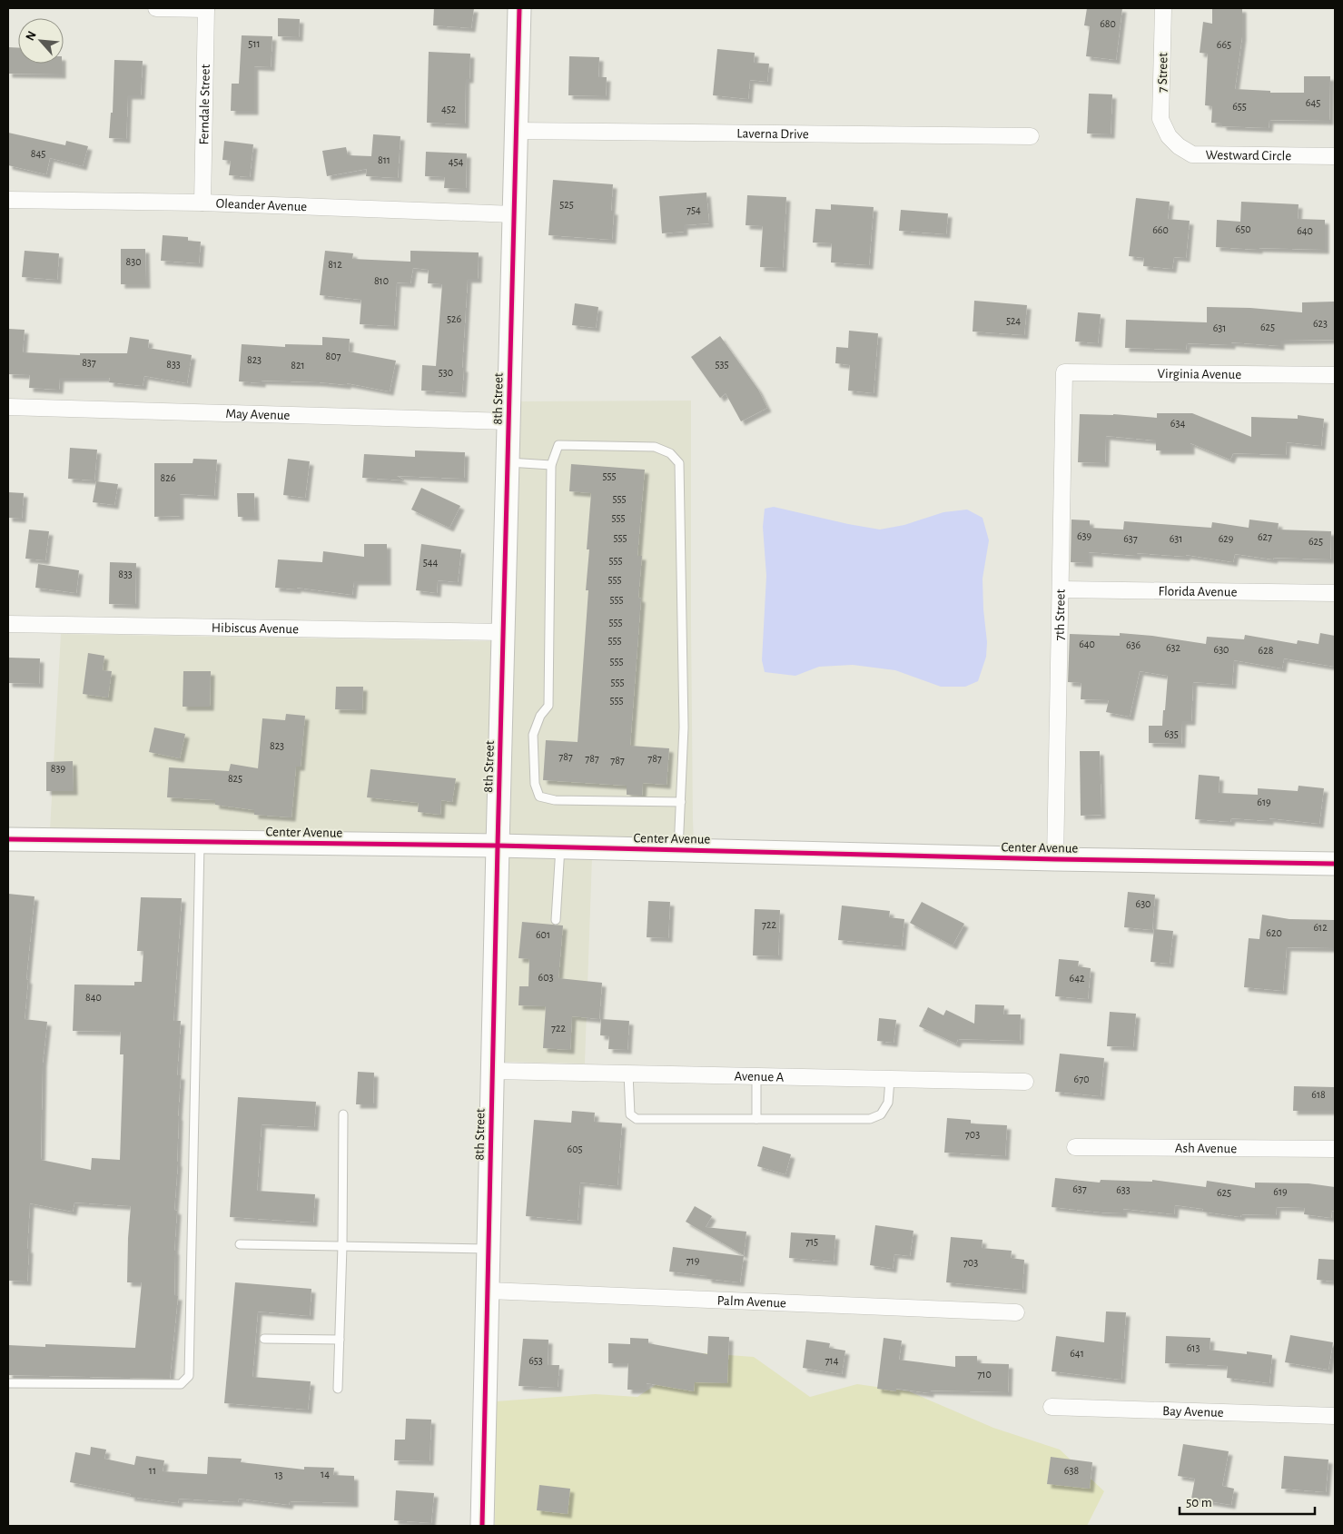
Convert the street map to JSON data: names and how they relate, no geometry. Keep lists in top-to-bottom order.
{
  "streets": {
    "street": [
      "7 Street",
      "Ferndale Street",
      "Laverna Drive",
      "Westward Circle",
      "Oleander Avenue",
      "Virginia Avenue",
      "8th Street",
      "May Avenue",
      "Florida Avenue",
      "7th Street",
      "Hibiscus Avenue",
      "Center Avenue",
      "Avenue A",
      "Ash Avenue",
      "Palm Avenue",
      "Bay Avenue"
    ]
  },
  "crossings": [
    ["7 Street", "Westward Circle"],
    ["Ferndale Street", "Oleander Avenue"],
    ["Laverna Drive", "8th Street"],
    ["Oleander Avenue", "8th Street"],
    ["Virginia Avenue", "7th Street"],
    ["8th Street", "May Avenue"],
    ["8th Street", "Hibiscus Avenue"],
    ["8th Street", "Center Avenue"],
    ["8th Street", "Avenue A"],
    ["8th Street", "Palm Avenue"],
    ["Florida Avenue", "7th Street"],
    ["7th Street", "Center Avenue"]
  ],
  "house_numbers": [
    "680",
    "511",
    "665",
    "645",
    "655",
    "452",
    "845",
    "811",
    "454",
    "525",
    "754",
    "650",
    "660",
    "640",
    "830",
    "812",
    "810",
    "526",
    "524",
    "623",
    "625",
    "631",
    "807",
    "823",
    "837",
    "833",
    "535",
    "821",
    "530",
    "634",
    "555",
    "826",
    "555",
    "555",
    "639",
    "627",
    "555",
    "637",
    "631",
    "629",
    "625",
    "555",
    "544",
    "833",
    "555",
    "555",
    "555",
    "555",
    "640",
    "636",
    "632",
    "630",
    "628",
    "555",
    "555",
    "555",
    "635",
    "823",
    "787",
    "787",
    "787",
    "787",
    "839",
    "825",
    "619",
    "630",
    "722",
    "612",
    "620",
    "601",
    "603",
    "642",
    "840",
    "722",
    "670",
    "618",
    "703",
    "605",
    "637",
    "633",
    "619",
    "625",
    "715",
    "719",
    "703",
    "613",
    "641",
    "653",
    "714",
    "710",
    "11",
    "638",
    "14",
    "13"
  ],
  "scale_bar": "50 m",
  "north": "top left"
}
